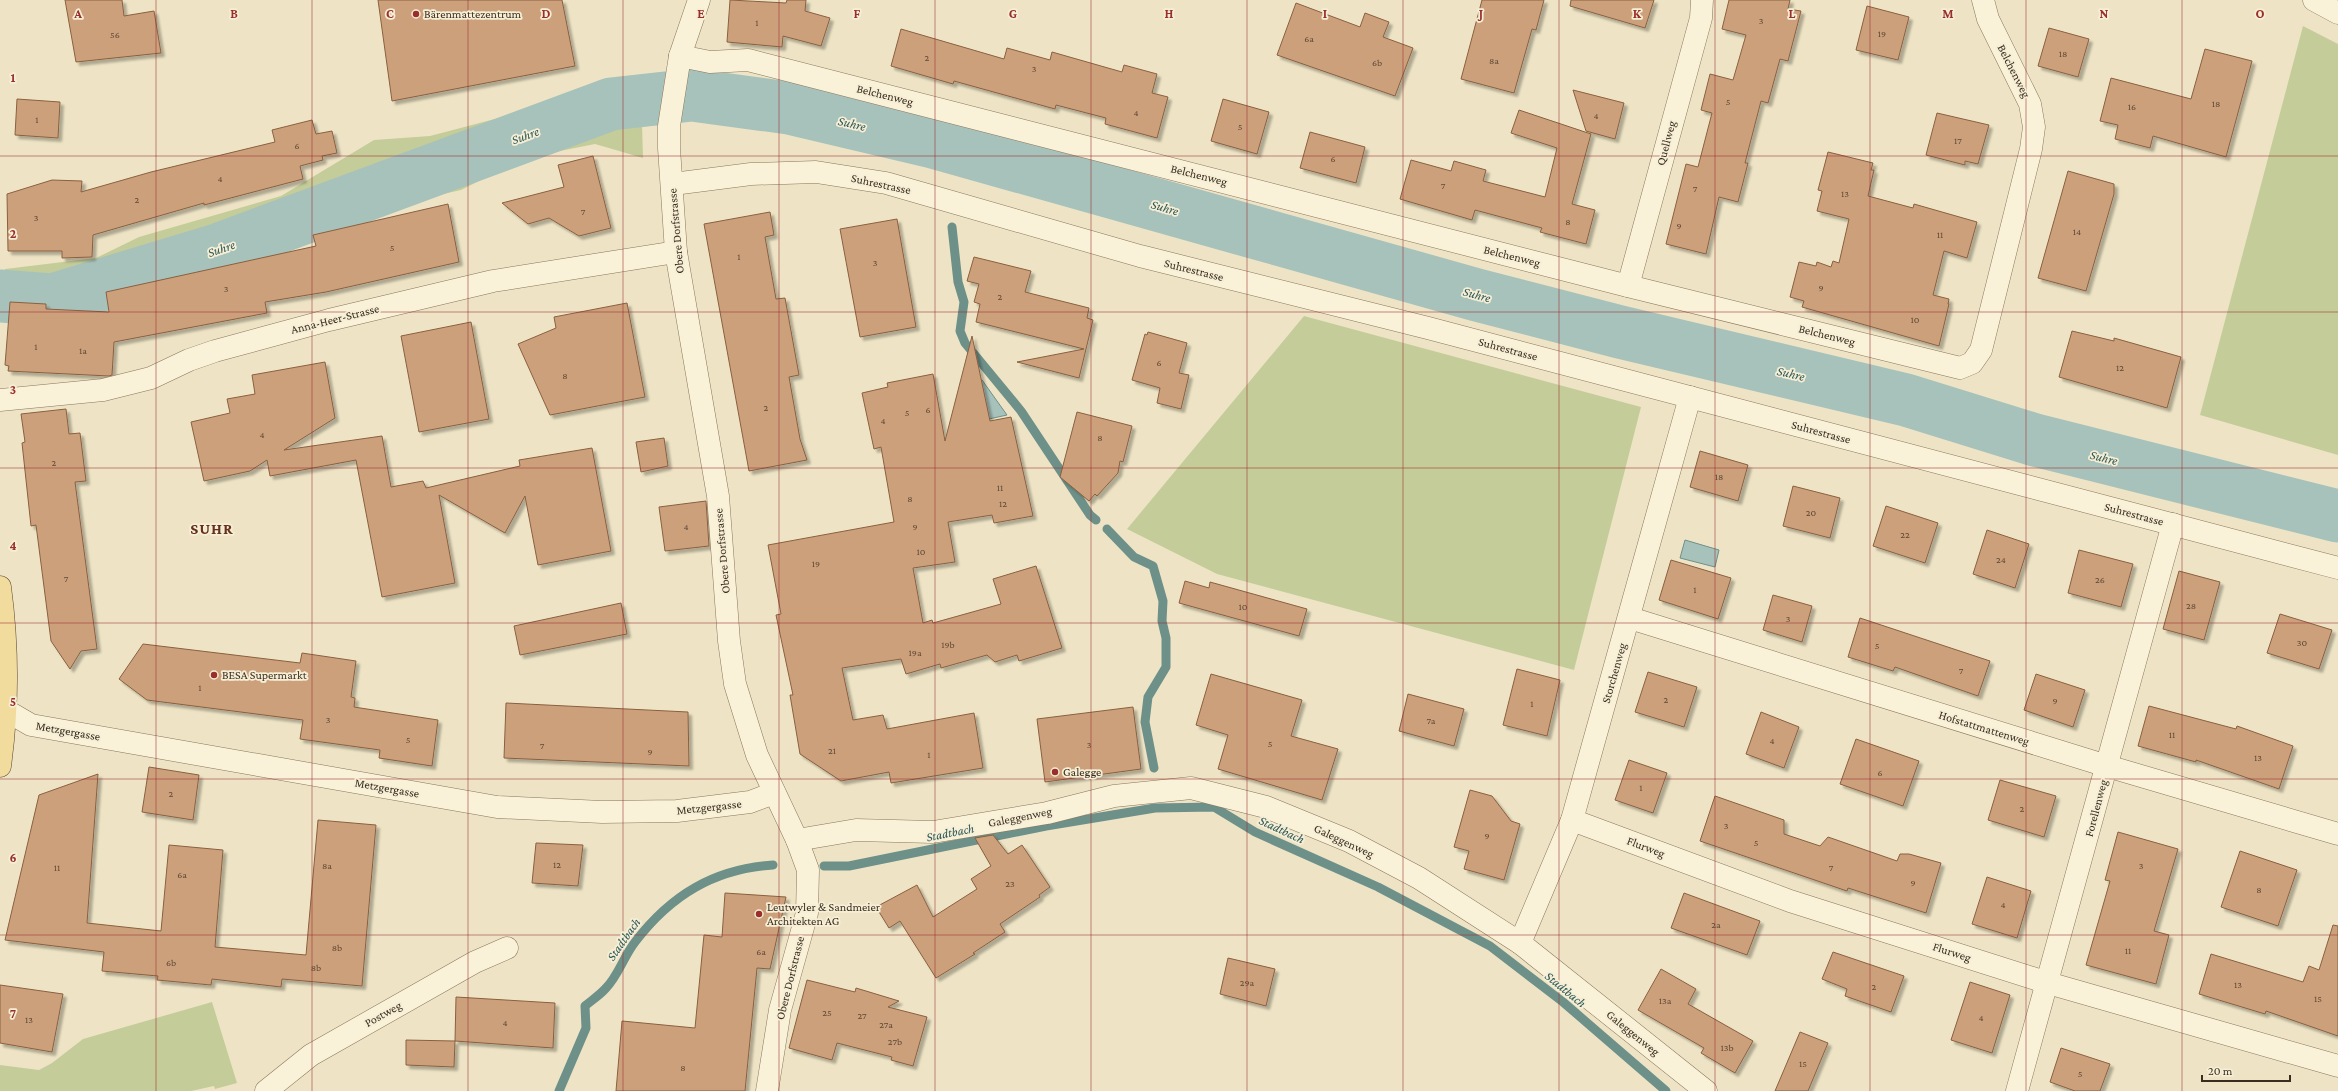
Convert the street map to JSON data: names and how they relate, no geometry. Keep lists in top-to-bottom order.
{
  "streets": {
    "street": [
      "Belchenweg",
      "Quellweg",
      "Suhrestrasse",
      "Obere Dorfstrasse",
      "Anna-Heer-Strasse",
      "Storchenweg",
      "Hofstattmattenweg",
      "Metzgergasse",
      "Forellenweg",
      "Galeggenweg",
      "Flurweg",
      "Postweg"
    ]
  },
  "crossings": [
    ["Belchenweg", "Quellweg"],
    ["Belchenweg", "Obere Dorfstrasse"],
    ["Suhrestrasse", "Obere Dorfstrasse"],
    ["Suhrestrasse", "Storchenweg"],
    ["Suhrestrasse", "Forellenweg"],
    ["Obere Dorfstrasse", "Anna-Heer-Strasse"],
    ["Obere Dorfstrasse", "Metzgergasse"],
    ["Obere Dorfstrasse", "Galeggenweg"],
    ["Storchenweg", "Hofstattmattenweg"],
    ["Storchenweg", "Galeggenweg"],
    ["Storchenweg", "Flurweg"],
    ["Hofstattmattenweg", "Forellenweg"],
    ["Forellenweg", "Flurweg"]
  ],
  "districts": ["SUHR"],
  "water": ["Suhre", "Stadtbach"],
  "places": [
    "Bärenmattezentrum",
    "BESA Supermarkt",
    "Galegge",
    "Leutwyler & Sandmeier Architekten AG"
  ],
  "house_numbers": [
    "3",
    "1",
    "19",
    "56",
    "6a",
    "18",
    "2",
    "8a",
    "6b",
    "3",
    "5",
    "18",
    "16",
    "4",
    "4",
    "1",
    "5",
    "17",
    "6",
    "6",
    "4",
    "7",
    "7",
    "13",
    "2",
    "7",
    "3",
    "8",
    "9",
    "14",
    "11",
    "5",
    "1",
    "3",
    "9",
    "3",
    "2",
    "10",
    "1",
    "1a",
    "6",
    "12",
    "8",
    "2",
    "6",
    "5",
    "4",
    "4",
    "8",
    "2",
    "18",
    "11",
    "8",
    "12",
    "20",
    "4",
    "9",
    "22",
    "10",
    "24",
    "19",
    "7",
    "26",
    "1",
    "28",
    "10",
    "3",
    "30",
    "19b",
    "5",
    "19a",
    "7",
    "1",
    "2",
    "9",
    "1",
    "3",
    "7a",
    "11",
    "5",
    "4",
    "5",
    "3",
    "7",
    "21",
    "9",
    "1",
    "13",
    "6",
    "1",
    "2",
    "2",
    "3",
    "9",
    "5",
    "12",
    "8a",
    "3",
    "11",
    "7",
    "6a",
    "9",
    "23",
    "8",
    "4",
    "2a",
    "8b",
    "11",
    "6a",
    "6b",
    "8b",
    "29a",
    "13",
    "2",
    "15",
    "13a",
    "25",
    "27",
    "4",
    "13",
    "4",
    "27a",
    "27b",
    "13b",
    "15",
    "8",
    "5"
  ],
  "scale_bar": "20 m",
  "grid": {
    "columns": [
      "A",
      "B",
      "C",
      "D",
      "E",
      "F",
      "G",
      "H",
      "I",
      "J",
      "K",
      "L",
      "M",
      "N",
      "O"
    ],
    "rows": [
      "1",
      "2",
      "3",
      "4",
      "5",
      "6",
      "7"
    ]
  }
}
